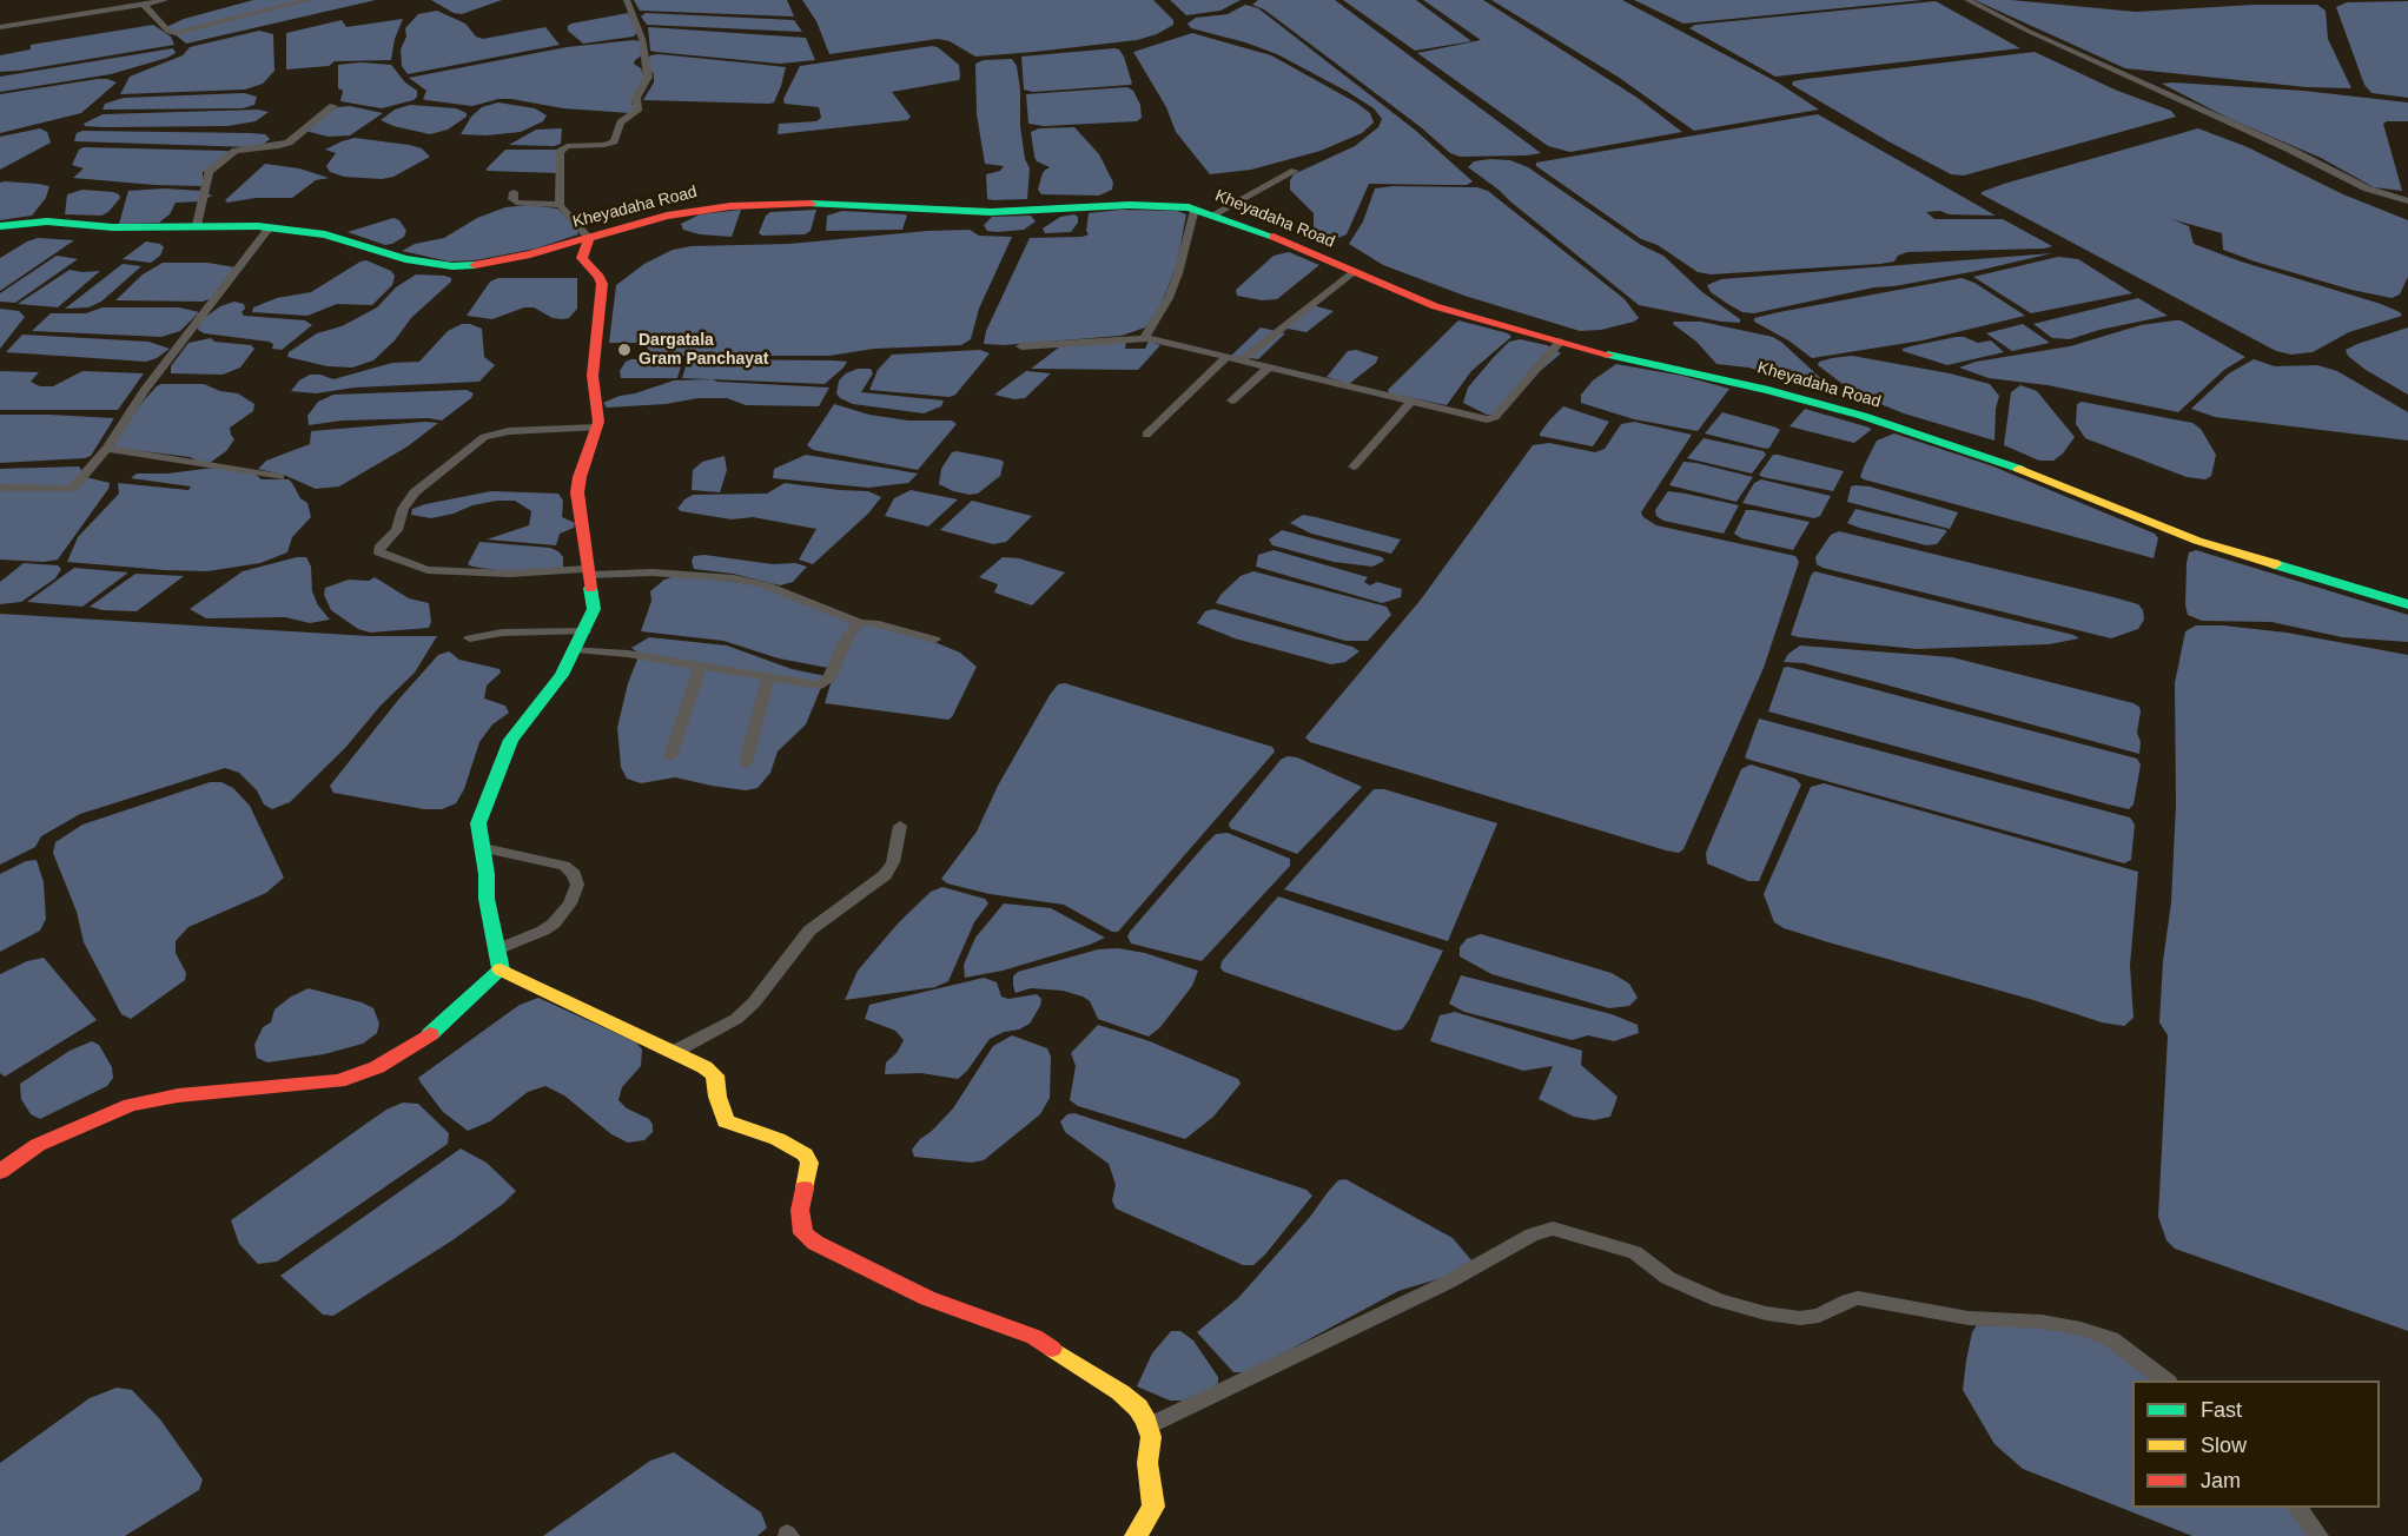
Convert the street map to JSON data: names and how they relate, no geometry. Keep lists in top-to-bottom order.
{
  "streets": {
    "main road": ["Kheyadaha Road"]
  },
  "places": ["Dargatala Gram Panchayat"],
  "legend": ["Fast", "Slow", "Jam"]
}
